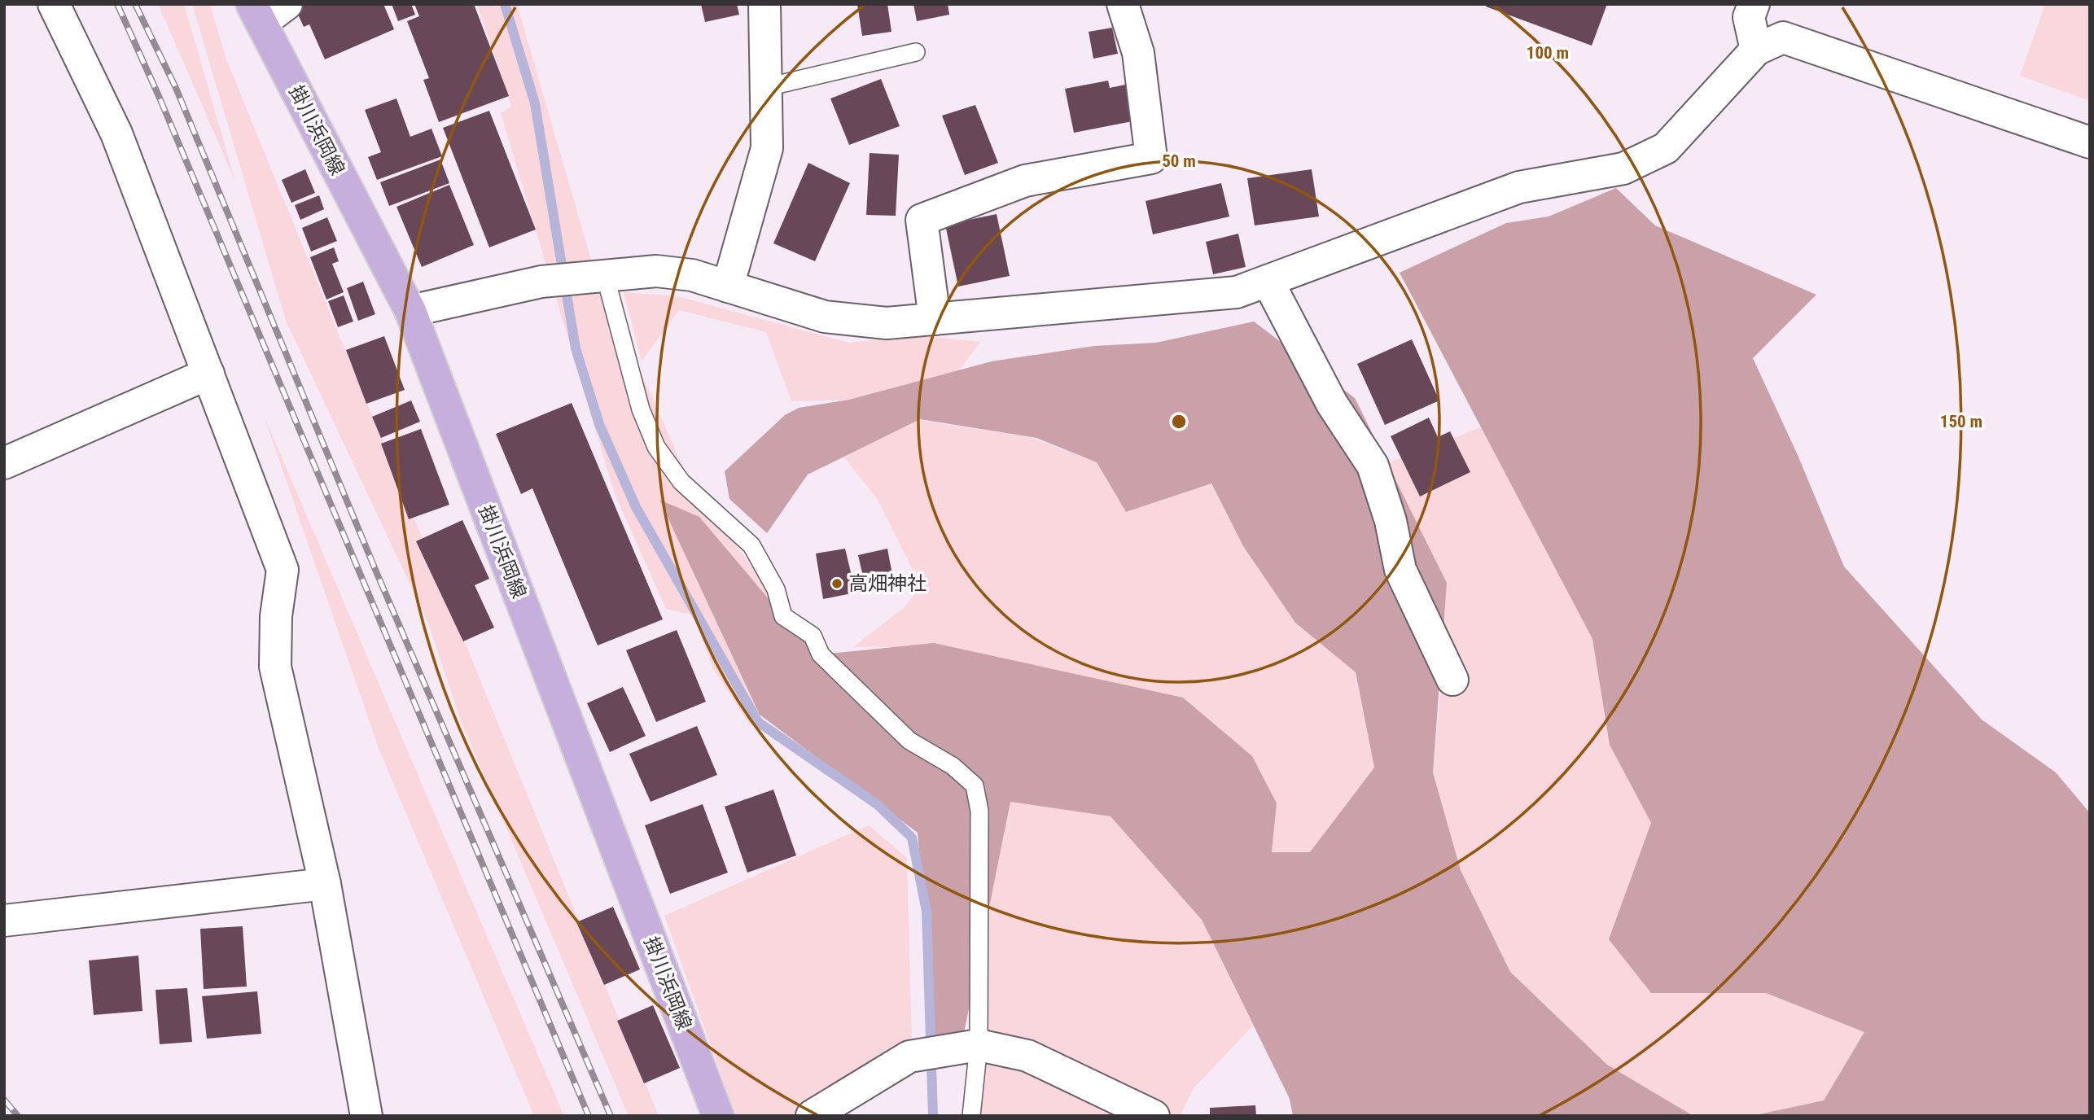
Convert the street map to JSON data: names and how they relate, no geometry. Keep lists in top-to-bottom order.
{
  "streets": {
    "main road": ["掛川浜岡線"]
  },
  "places": ["高畑神社"],
  "rings": ["100 m", "50 m", "150 m"]
}
